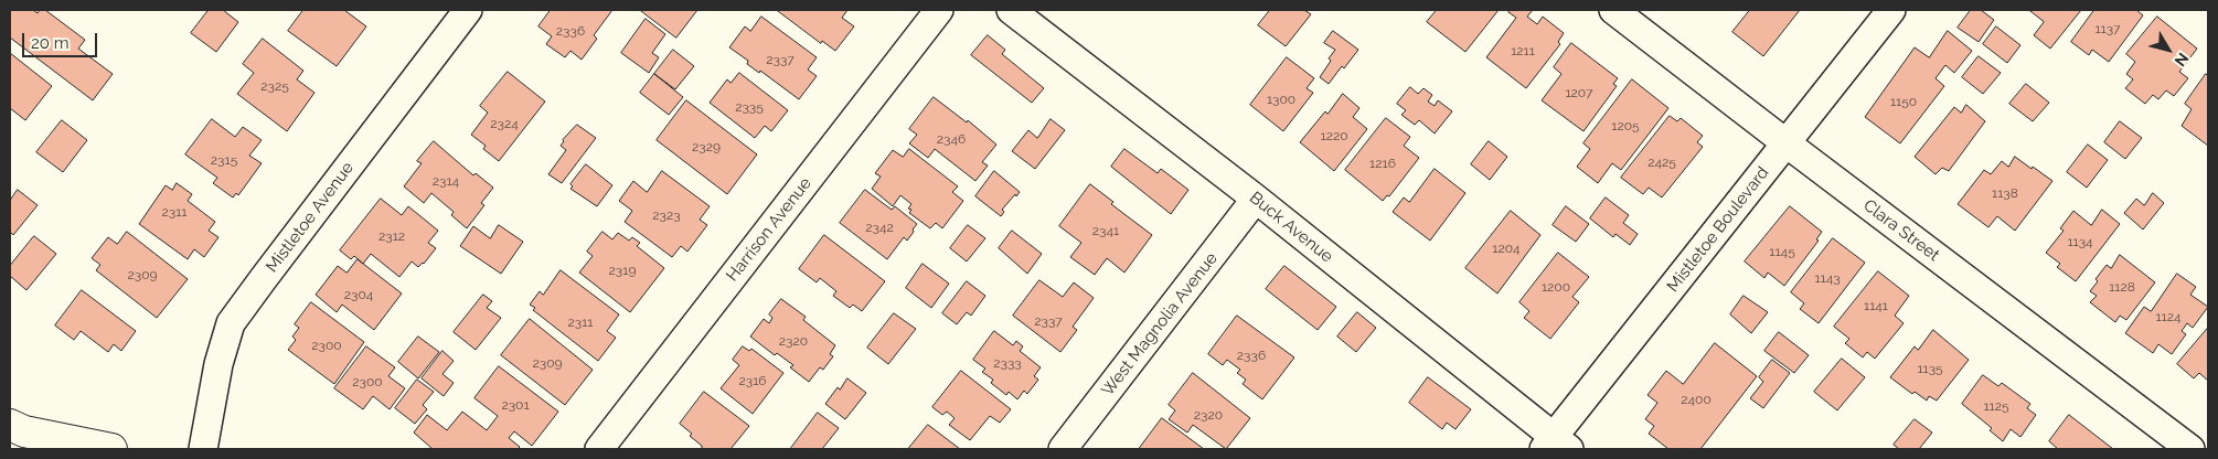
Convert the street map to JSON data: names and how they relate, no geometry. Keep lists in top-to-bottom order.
{
  "streets": {
    "street": [
      "Mistletoe Avenue",
      "Buck Avenue",
      "Harrison Avenue",
      "Mistletoe Boulevard",
      "Clara Street",
      "West Magnolia Avenue"
    ]
  },
  "crossings": [
    ["Buck Avenue", "Mistletoe Boulevard"],
    ["Buck Avenue", "West Magnolia Avenue"],
    ["Mistletoe Boulevard", "Clara Street"]
  ],
  "house_numbers": [
    "1137",
    "2336",
    "1211",
    "2337",
    "2325",
    "1207",
    "1300",
    "1150",
    "2335",
    "2324",
    "1205",
    "1220",
    "2346",
    "2329",
    "2315",
    "2425",
    "1216",
    "2314",
    "1138",
    "2311",
    "2323",
    "2342",
    "2341",
    "2312",
    "1134",
    "1204",
    "1145",
    "2319",
    "2309",
    "1143",
    "1200",
    "1128",
    "2304",
    "1141",
    "1124",
    "2337",
    "2311",
    "2320",
    "2300",
    "2336",
    "2309",
    "2333",
    "1135",
    "2316",
    "2300",
    "2400",
    "2301",
    "1125",
    "2320"
  ],
  "scale_bar": "20 m",
  "north": "bottom right"
}
